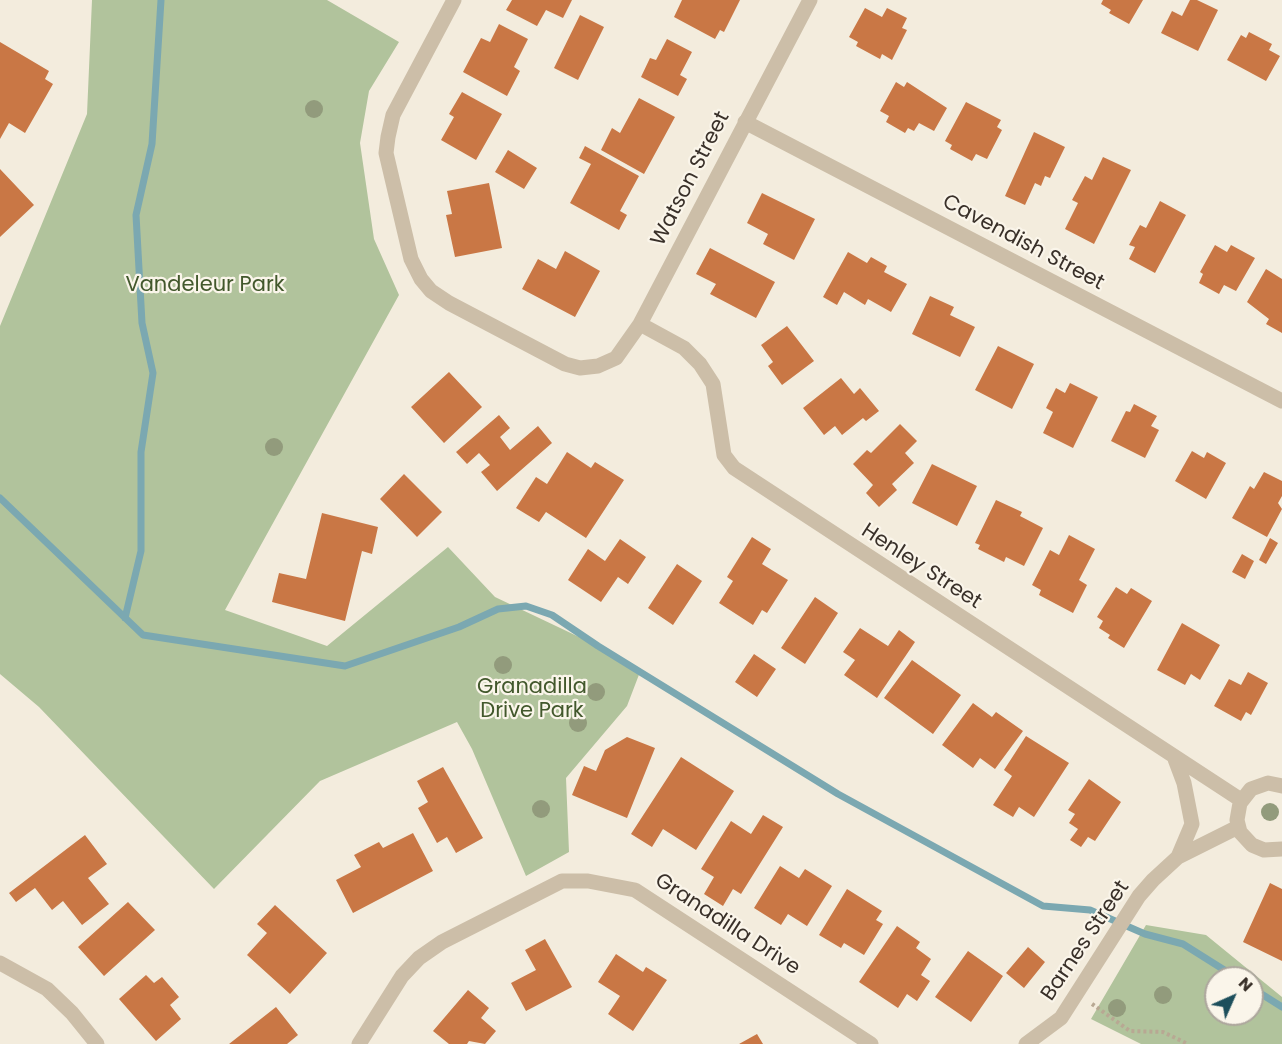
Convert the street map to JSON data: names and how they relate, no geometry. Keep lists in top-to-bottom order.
{
  "streets": {
    "street": [
      "Watson Street",
      "Cavendish Street",
      "Henley Street",
      "Granadilla Drive",
      "Barnes Street"
    ]
  },
  "crossings": [
    ["Watson Street", "Cavendish Street"],
    ["Watson Street", "Henley Street"],
    ["Henley Street", "Barnes Street"]
  ],
  "parks": ["Vandeleur Park", "Granadilla Drive Park"],
  "north": "top right"
}
